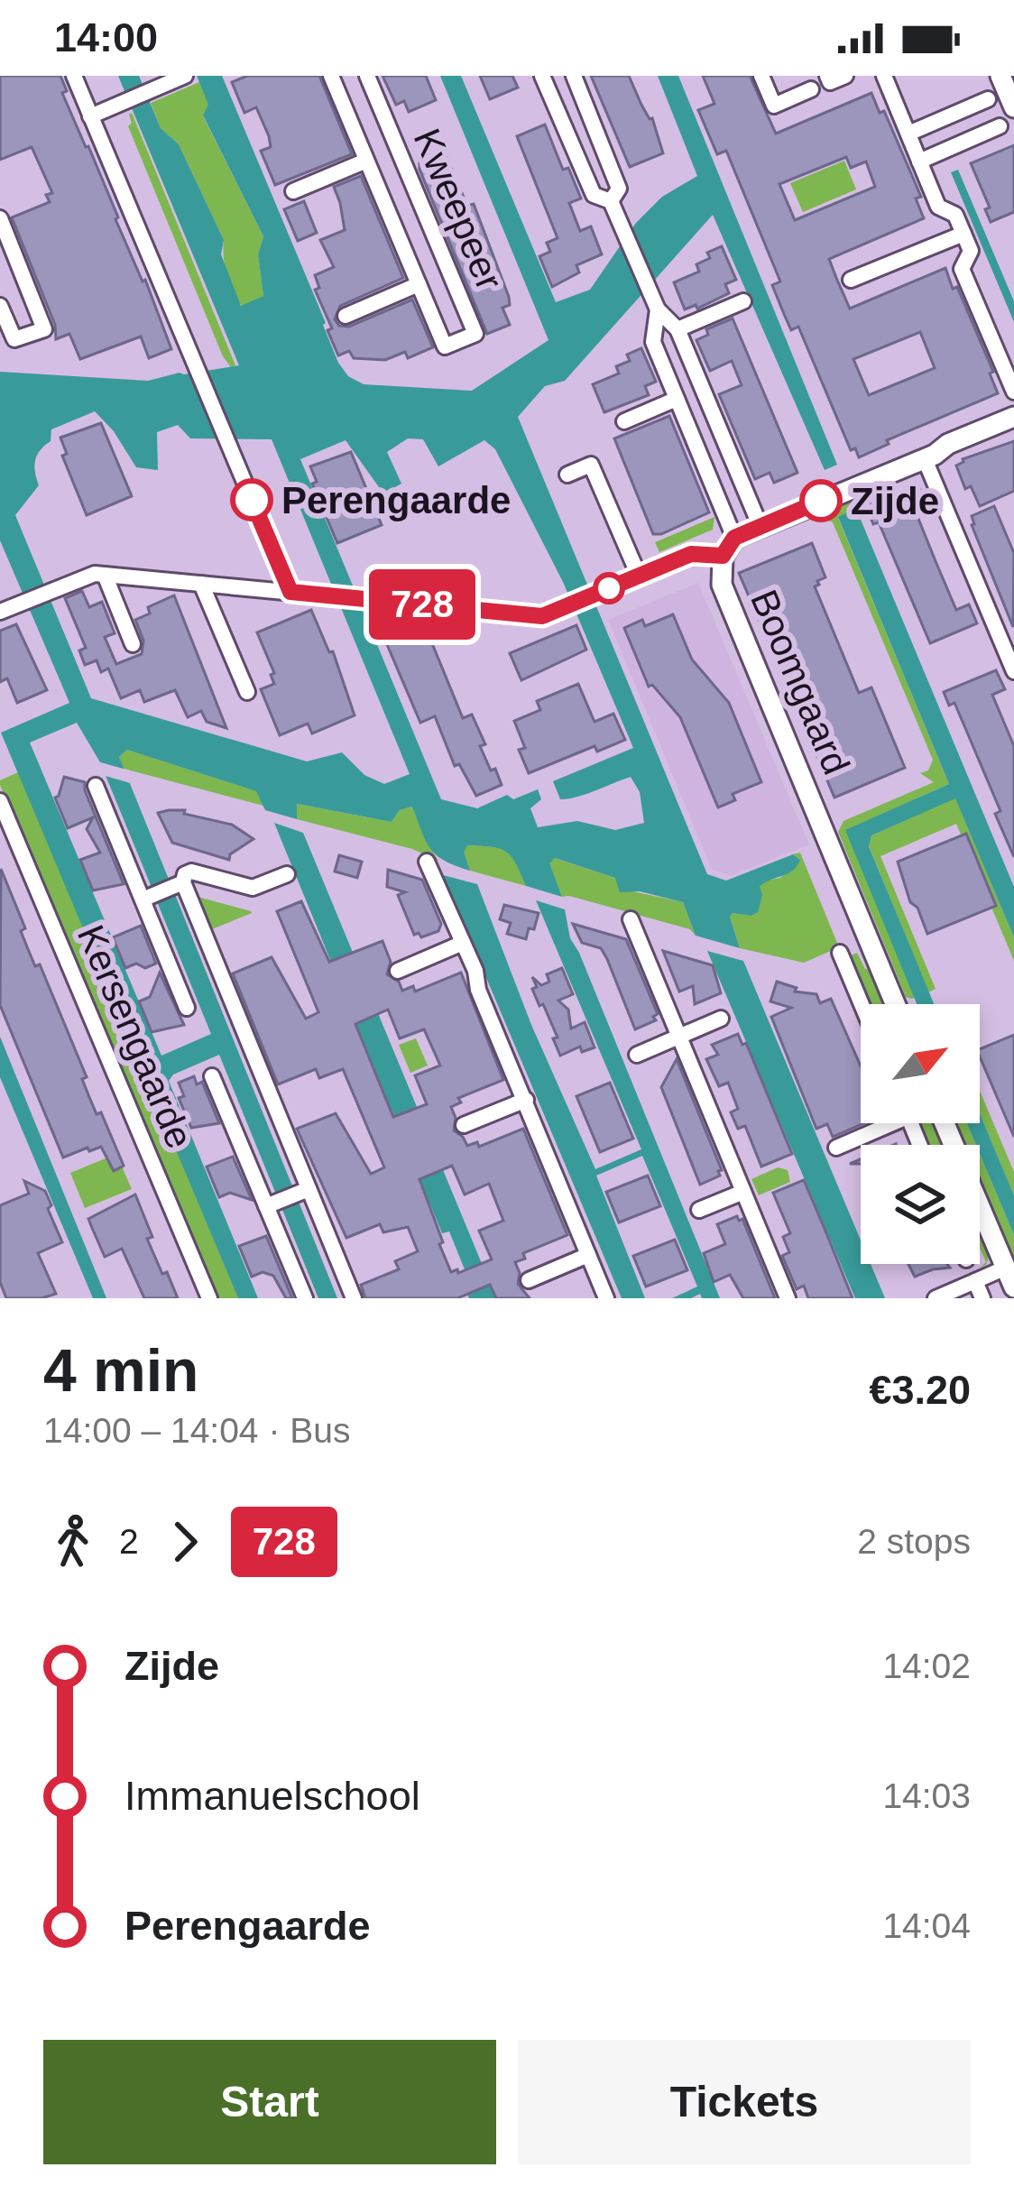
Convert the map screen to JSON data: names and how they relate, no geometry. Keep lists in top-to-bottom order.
{
  "streets": {
    "street": ["Kweepeer", "Boomgaard", "Kersengaarde"]
  },
  "places": ["Perengaarde", "Zijde"],
  "lines": ["bus line 728"],
  "north": "top right",
  "page": {
    "status": "14:00",
    "on_map": "728",
    "heading": ["4 min", "14:00 – 14:04 · Bus", "€3.20"],
    "legs": ["2", "728", "2 stops"],
    "list": [
      {
        "name": "Zijde",
        "value": "14:02"
      },
      {
        "name": "Immanuelschool",
        "value": "14:03"
      },
      {
        "name": "Perengaarde",
        "value": "14:04"
      }
    ],
    "buttons": ["Start", "Tickets"]
  }
}
